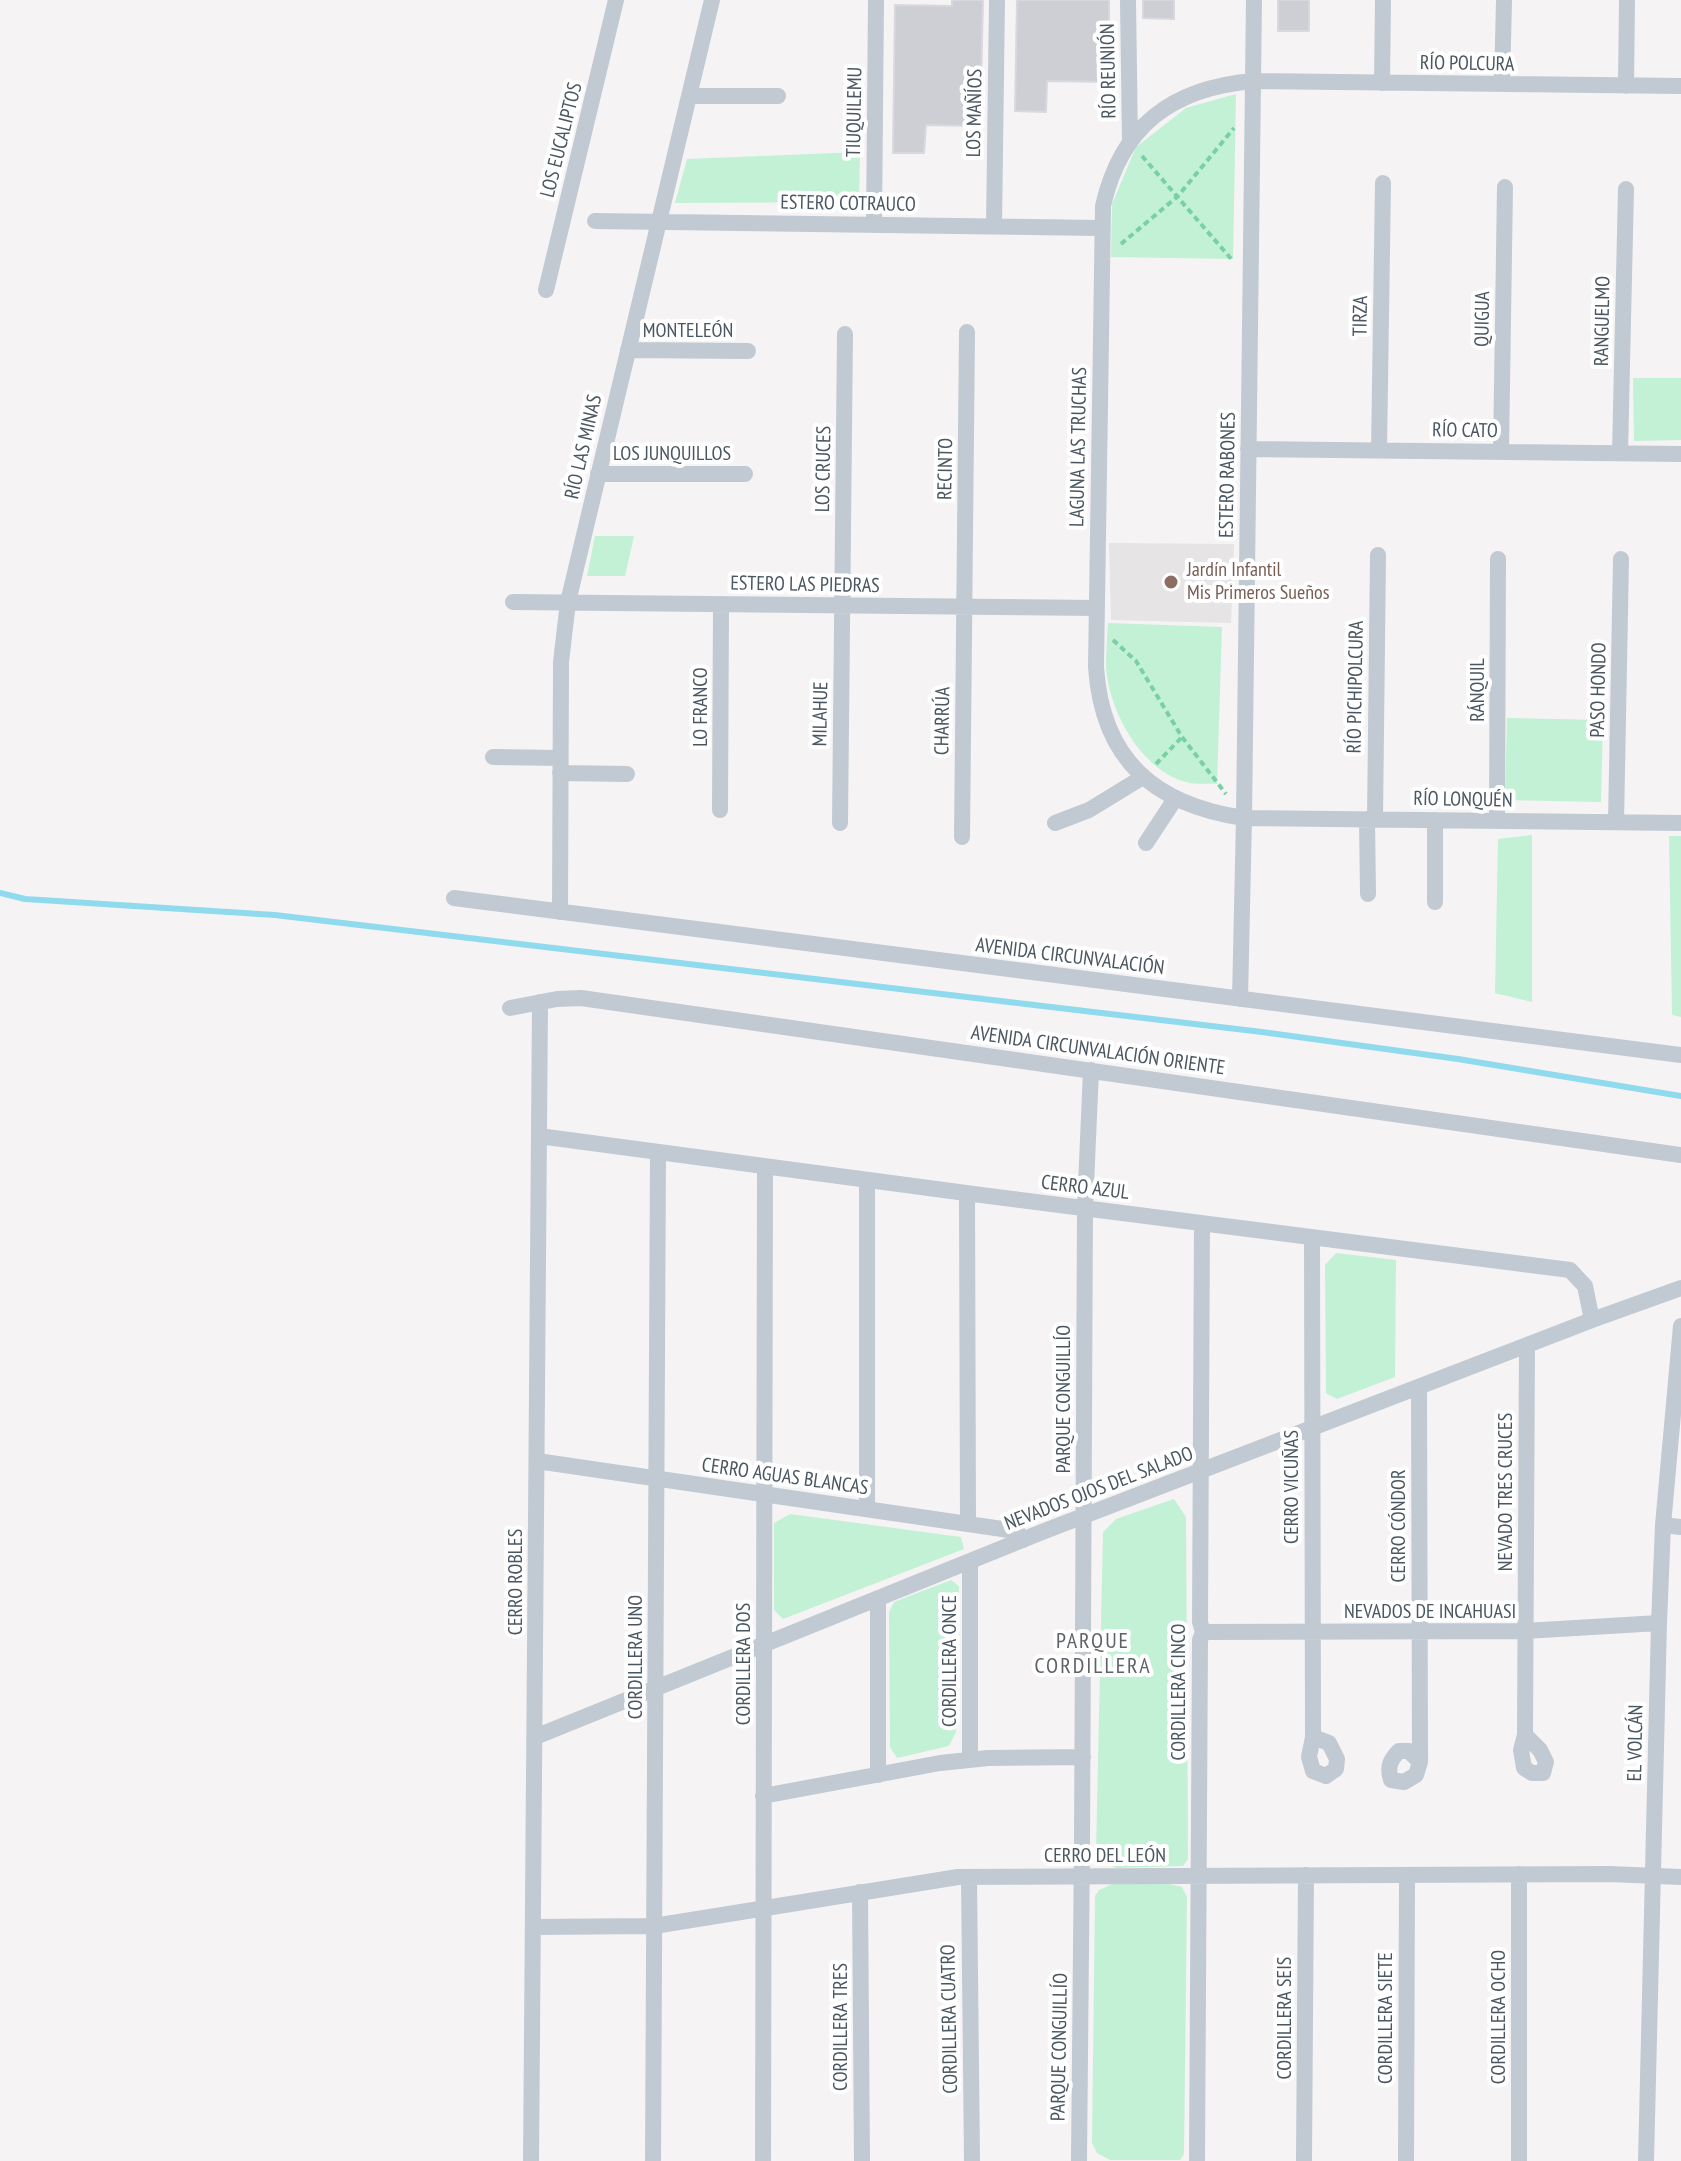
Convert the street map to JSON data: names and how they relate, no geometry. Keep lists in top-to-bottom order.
{
  "streets": {
    "street": [
      "RÍO POLCURA",
      "RÍO REUNIÓN",
      "TIUQUILEMU",
      "LOS MAÑÍOS",
      "LOS EUCALIPTOS",
      "ESTERO COTRAUCO",
      "TIRZA",
      "QUIGUA",
      "RANGUELMO",
      "MONTELEÓN",
      "RÍO CATO",
      "RÍO LAS MINAS",
      "LAGUNA LAS TRUCHAS",
      "LOS JUNQUILLOS",
      "LOS CRUCES",
      "RECINTO",
      "ESTERO RABONES",
      "ESTERO LAS PIEDRAS",
      "RÍO PICHIPOLCURA",
      "RÁNQUIL",
      "PASO HONDO",
      "LO FRANCO",
      "MILAHUE",
      "CHARRÚA",
      "RÍO LONQUÉN",
      "AVENIDA CIRCUNVALACIÓN",
      "AVENIDA CIRCUNVALACIÓN ORIENTE",
      "CERRO AZUL",
      "PARQUE CONGUILLÍO",
      "CERRO AGUAS BLANCAS",
      "CERRO VICUÑAS",
      "NEVADOS OJOS DEL SALADO",
      "NEVADO TRES CRUCES",
      "CERRO CÓNDOR",
      "CERRO ROBLES",
      "NEVADOS DE INCAHUASI",
      "CORDILLERA UNO",
      "CORDILLERA ONCE",
      "CORDILLERA DOS",
      "CORDILLERA CINCO",
      "EL VOLCÁN",
      "CERRO DEL LEÓN",
      "CORDILLERA OCHO",
      "CORDILLERA SEIS",
      "CORDILLERA SIETE",
      "CORDILLERA CUATRO",
      "CORDILLERA TRES"
    ]
  },
  "crossings": [
    ["RÍO POLCURA", "LAGUNA LAS TRUCHAS"],
    ["RÍO POLCURA", "ESTERO RABONES"],
    ["RÍO REUNIÓN", "LAGUNA LAS TRUCHAS"],
    ["TIUQUILEMU", "ESTERO COTRAUCO"],
    ["LOS MAÑÍOS", "ESTERO COTRAUCO"],
    ["ESTERO COTRAUCO", "RÍO LAS MINAS"],
    ["ESTERO COTRAUCO", "LAGUNA LAS TRUCHAS"],
    ["TIRZA", "RÍO CATO"],
    ["QUIGUA", "RÍO CATO"],
    ["RANGUELMO", "RÍO CATO"],
    ["MONTELEÓN", "RÍO LAS MINAS"],
    ["RÍO CATO", "ESTERO RABONES"],
    ["RÍO LAS MINAS", "LOS JUNQUILLOS"],
    ["RÍO LAS MINAS", "ESTERO LAS PIEDRAS"],
    ["RÍO LAS MINAS", "AVENIDA CIRCUNVALACIÓN"],
    ["LAGUNA LAS TRUCHAS", "ESTERO RABONES"],
    ["LAGUNA LAS TRUCHAS", "ESTERO LAS PIEDRAS"],
    ["LAGUNA LAS TRUCHAS", "RÍO LONQUÉN"],
    ["LOS CRUCES", "ESTERO LAS PIEDRAS"],
    ["LOS CRUCES", "MILAHUE"],
    ["RECINTO", "ESTERO LAS PIEDRAS"],
    ["RECINTO", "CHARRÚA"],
    ["ESTERO RABONES", "RÍO LONQUÉN"],
    ["ESTERO RABONES", "AVENIDA CIRCUNVALACIÓN"],
    ["ESTERO LAS PIEDRAS", "LO FRANCO"],
    ["ESTERO LAS PIEDRAS", "MILAHUE"],
    ["ESTERO LAS PIEDRAS", "CHARRÚA"],
    ["RÍO PICHIPOLCURA", "RÍO LONQUÉN"],
    ["RÁNQUIL", "RÍO LONQUÉN"],
    ["PASO HONDO", "RÍO LONQUÉN"],
    ["AVENIDA CIRCUNVALACIÓN ORIENTE", "PARQUE CONGUILLÍO"],
    ["AVENIDA CIRCUNVALACIÓN ORIENTE", "CERRO ROBLES"],
    ["CERRO AZUL", "PARQUE CONGUILLÍO"],
    ["CERRO AZUL", "CERRO VICUÑAS"],
    ["CERRO AZUL", "NEVADOS OJOS DEL SALADO"],
    ["CERRO AZUL", "CERRO ROBLES"],
    ["CERRO AZUL", "CORDILLERA UNO"],
    ["CERRO AZUL", "CORDILLERA DOS"],
    ["CERRO AZUL", "CORDILLERA CINCO"],
    ["PARQUE CONGUILLÍO", "NEVADOS OJOS DEL SALADO"],
    ["PARQUE CONGUILLÍO", "CERRO DEL LEÓN"],
    ["CERRO AGUAS BLANCAS", "NEVADOS OJOS DEL SALADO"],
    ["CERRO AGUAS BLANCAS", "CERRO ROBLES"],
    ["CERRO AGUAS BLANCAS", "CORDILLERA UNO"],
    ["CERRO AGUAS BLANCAS", "CORDILLERA DOS"],
    ["CERRO VICUÑAS", "NEVADOS OJOS DEL SALADO"],
    ["CERRO VICUÑAS", "NEVADOS DE INCAHUASI"],
    ["NEVADOS OJOS DEL SALADO", "NEVADO TRES CRUCES"],
    ["NEVADOS OJOS DEL SALADO", "CERRO CÓNDOR"],
    ["NEVADOS OJOS DEL SALADO", "CERRO ROBLES"],
    ["NEVADOS OJOS DEL SALADO", "CORDILLERA UNO"],
    ["NEVADOS OJOS DEL SALADO", "CORDILLERA ONCE"],
    ["NEVADOS OJOS DEL SALADO", "CORDILLERA DOS"],
    ["NEVADOS OJOS DEL SALADO", "CORDILLERA CINCO"],
    ["NEVADO TRES CRUCES", "NEVADOS DE INCAHUASI"],
    ["CERRO CÓNDOR", "NEVADOS DE INCAHUASI"],
    ["CERRO ROBLES", "CERRO DEL LEÓN"],
    ["NEVADOS DE INCAHUASI", "CORDILLERA CINCO"],
    ["NEVADOS DE INCAHUASI", "EL VOLCÁN"],
    ["CORDILLERA UNO", "CERRO DEL LEÓN"],
    ["CORDILLERA DOS", "CERRO DEL LEÓN"],
    ["CORDILLERA CINCO", "CERRO DEL LEÓN"],
    ["EL VOLCÁN", "CERRO DEL LEÓN"],
    ["CERRO DEL LEÓN", "CORDILLERA OCHO"],
    ["CERRO DEL LEÓN", "CORDILLERA SEIS"],
    ["CERRO DEL LEÓN", "CORDILLERA SIETE"],
    ["CERRO DEL LEÓN", "CORDILLERA CUATRO"],
    ["CERRO DEL LEÓN", "CORDILLERA TRES"]
  ],
  "districts": ["PARQUE CORDILLERA"],
  "places": ["Jardín Infantil Mis Primeros Sueños"]
}
